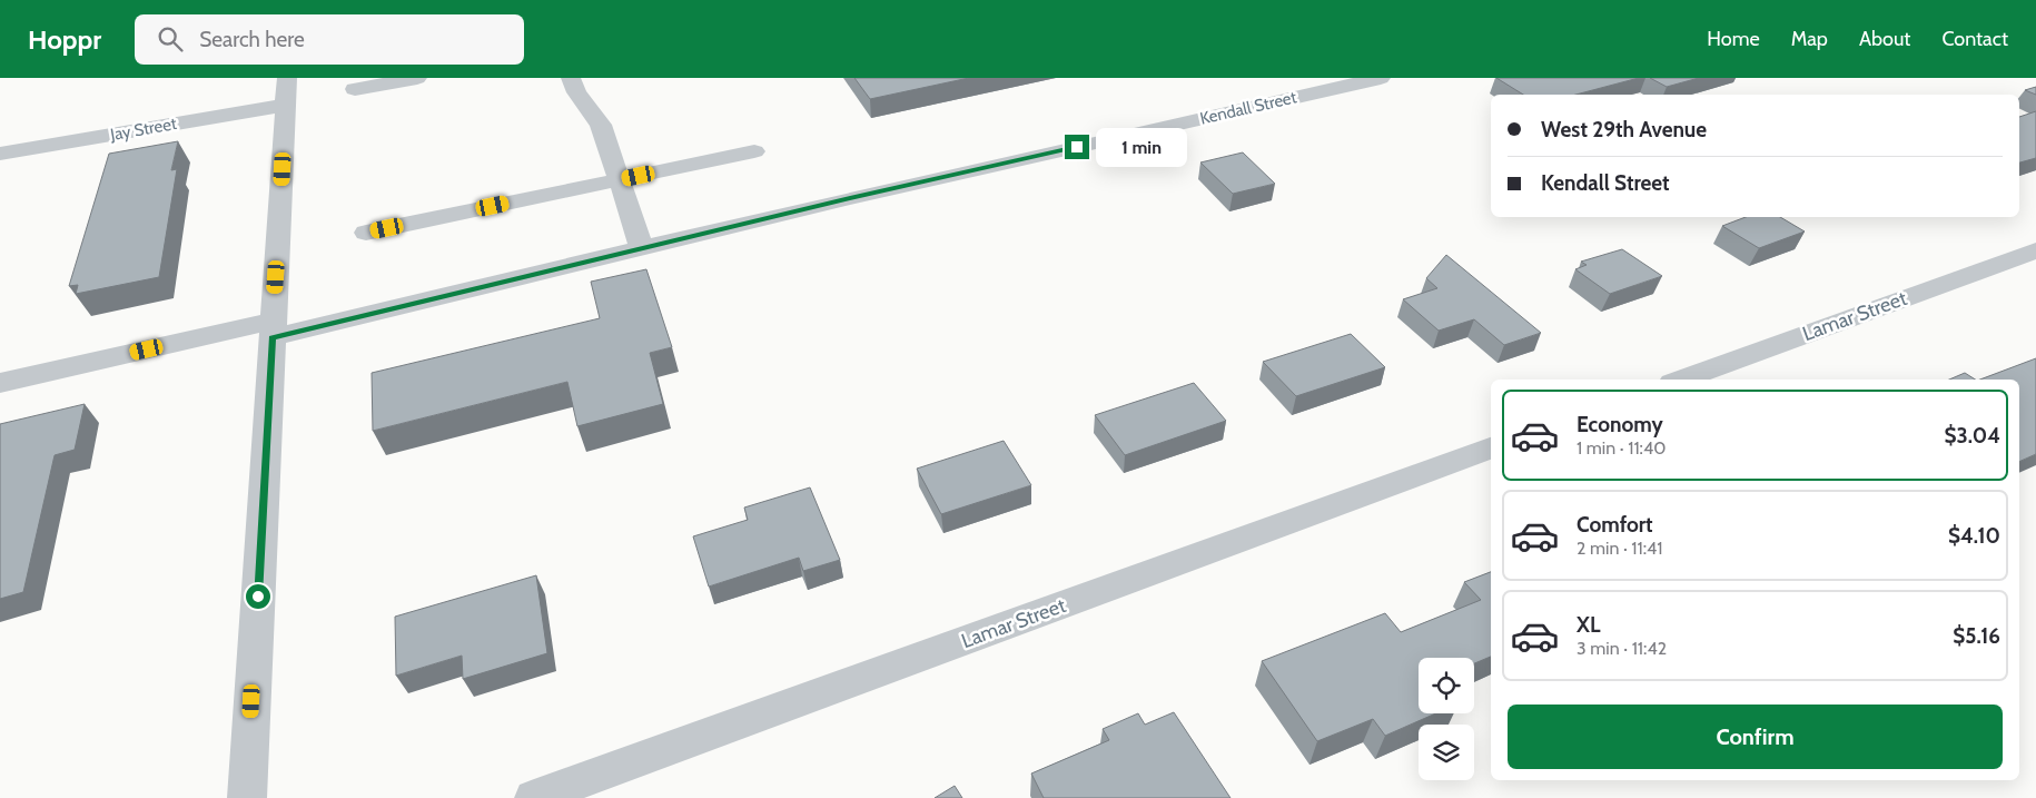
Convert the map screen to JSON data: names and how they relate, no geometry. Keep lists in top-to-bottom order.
{
  "streets": {
    "street": ["Kendall Street", "Jay Street", "Lamar Street"]
  },
  "page": {
    "header": "Hoppr",
    "search": "Search here",
    "nav": [
      "Home",
      "Map",
      "About",
      "Contact"
    ],
    "banner": ["West 29th Avenue", "Kendall Street"],
    "bubble": "1 min",
    "list": [
      {
        "name": "Economy",
        "note": "1 min · 11:40",
        "value": "$3.04"
      },
      {
        "name": "Comfort",
        "note": "2 min · 11:41",
        "value": "$4.10"
      },
      {
        "name": "XL",
        "note": "3 min · 11:42",
        "value": "$5.16"
      }
    ],
    "buttons": "Confirm"
  }
}
